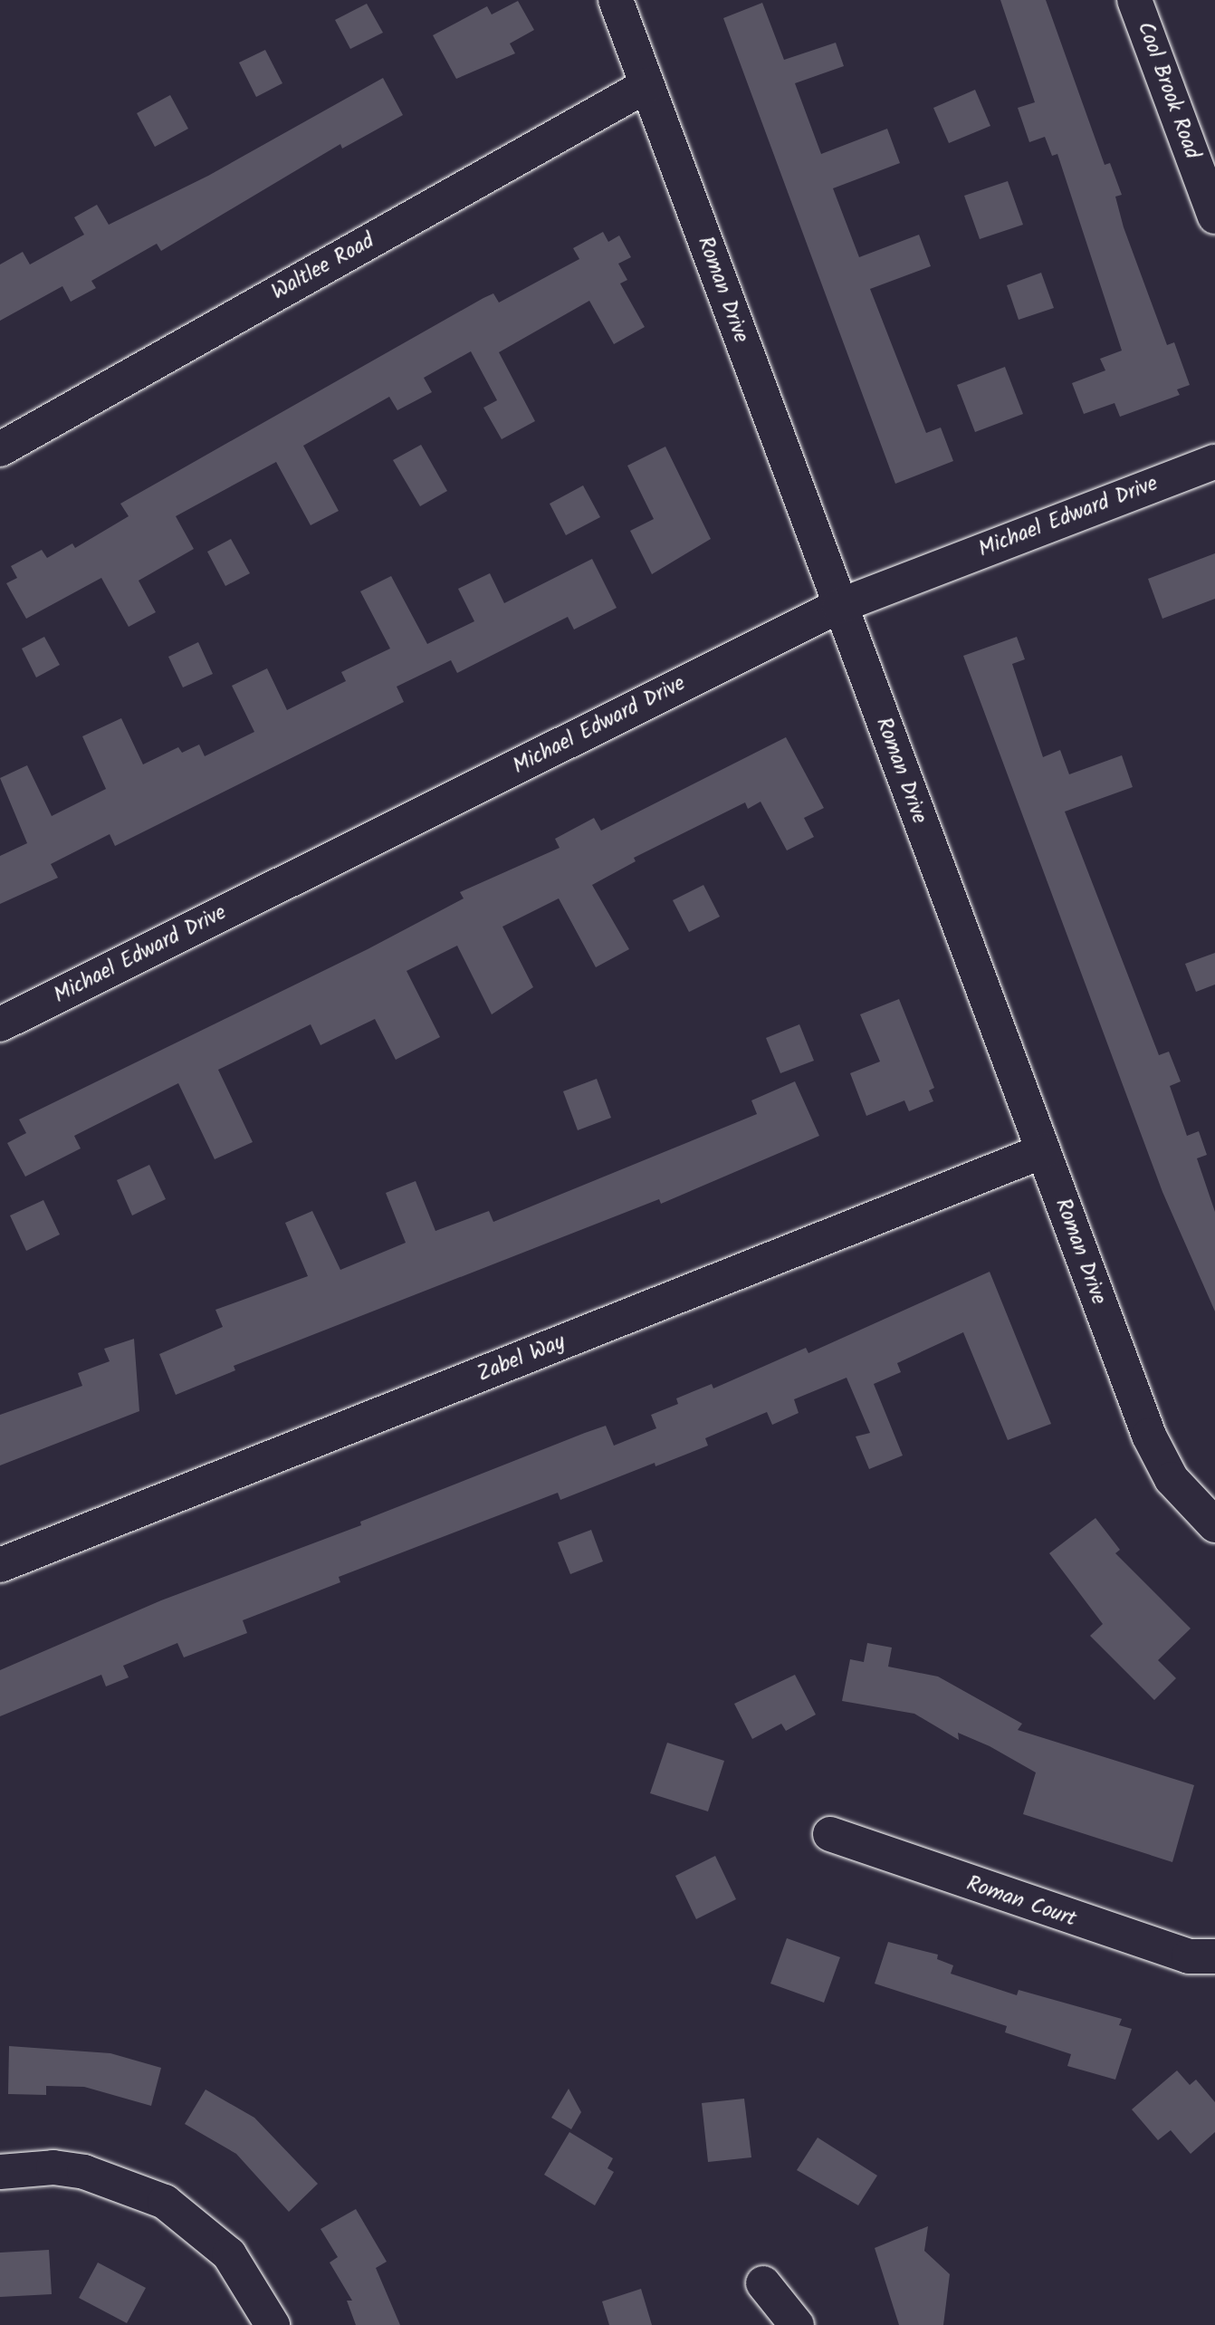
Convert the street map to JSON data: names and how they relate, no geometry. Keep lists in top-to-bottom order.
{
  "streets": {
    "street": [
      "Cool Brook Road",
      "Waltlee Road",
      "Roman Drive",
      "Michael Edward Drive",
      "Zabel Way",
      "Roman Court"
    ]
  },
  "crossings": [
    ["Waltlee Road", "Roman Drive"],
    ["Roman Drive", "Michael Edward Drive"],
    ["Roman Drive", "Zabel Way"]
  ]
}
